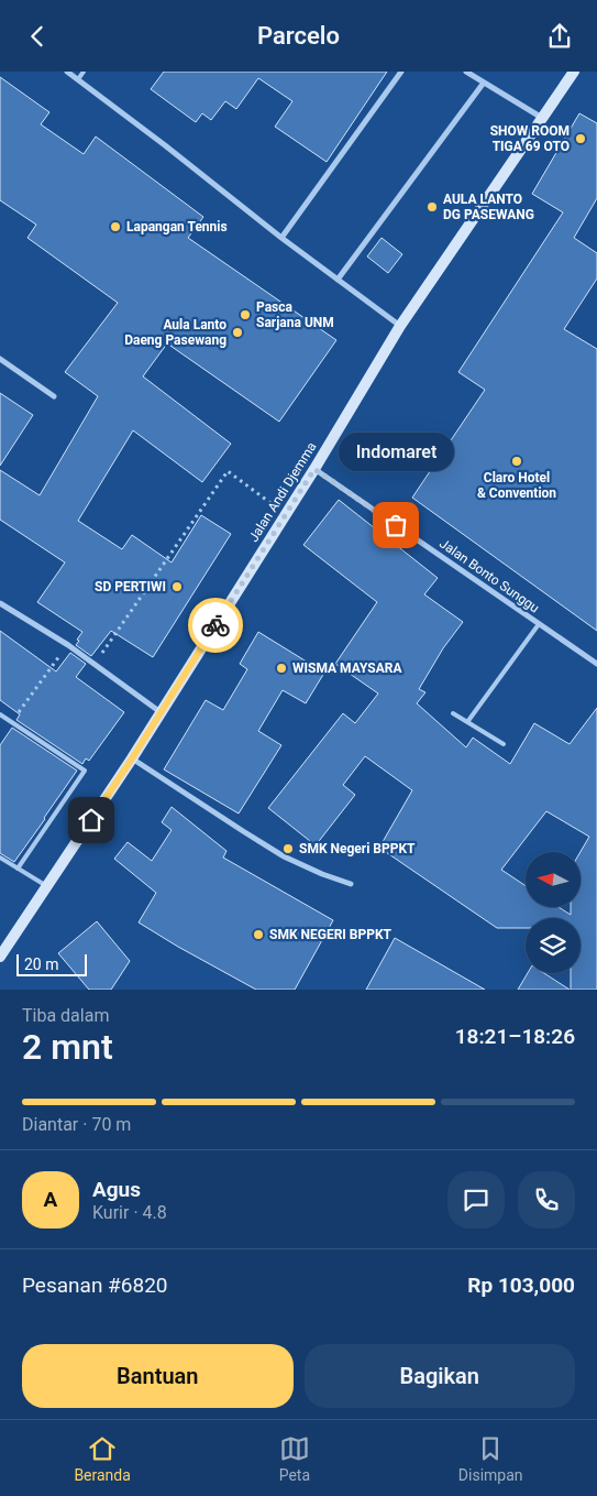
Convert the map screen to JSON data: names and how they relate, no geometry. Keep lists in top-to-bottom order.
{
  "streets": {
    "main road": ["Jalan Andi Djemma"],
    "street": ["Jalan Bonto Sunggu"]
  },
  "crossings": [
    ["Jalan Andi Djemma", "Jalan Bonto Sunggu"]
  ],
  "places": [
    "SHOW ROOM TIGA 69 OTO",
    "AULA LANTO DG PASEWANG",
    "Lapangan Tennis",
    "Pasca Sarjana UNM",
    "Aula Lanto Daeng Pasewang",
    "Claro Hotel & Convention",
    "Indomaret",
    "SD PERTIWI",
    "WISMA MAYSARA",
    "SMK Negeri BPPKT",
    "SMK NEGERI BPPKT"
  ],
  "scale_bar": "20 m",
  "north": "left",
  "page": {
    "header": "Parcelo",
    "bubble": "Indomaret",
    "scale": "20 m",
    "heading": ["2 mnt", "Tiba dalam", "18:21–18:26"],
    "panel": [
      "Agus",
      "Kurir · 4.8",
      "Pesanan #6820",
      "Rp 103,000"
    ],
    "bar": "Diantar · 70 m",
    "round": "A",
    "buttons": ["Bantuan", "Bagikan"],
    "tabs": ["Beranda", "Peta", "Disimpan"]
  }
}
